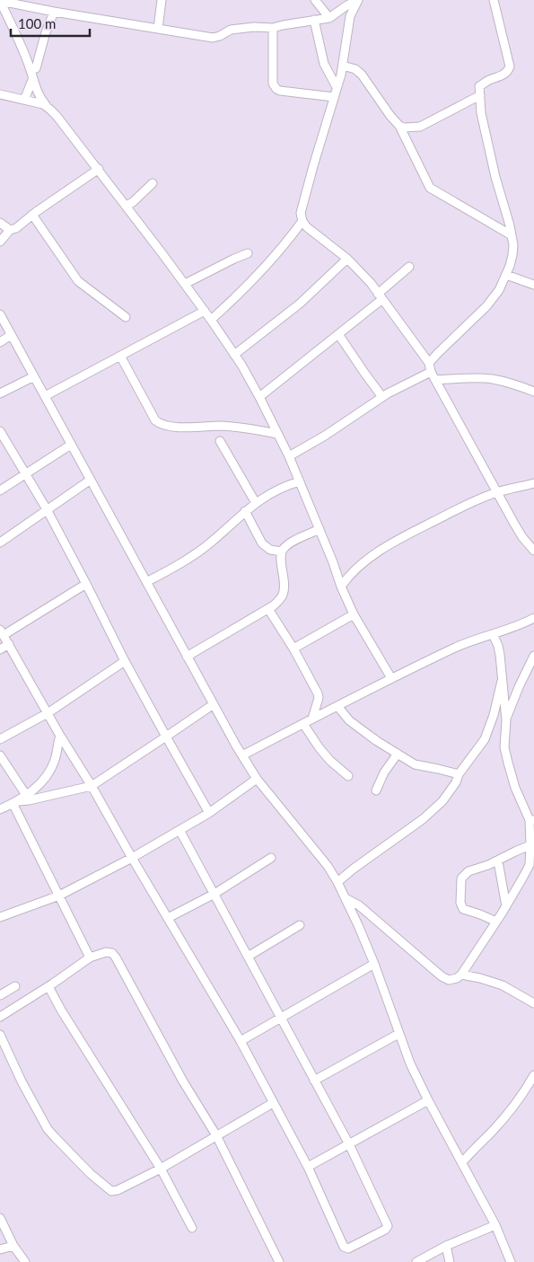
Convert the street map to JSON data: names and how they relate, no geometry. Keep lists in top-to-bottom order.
{
  "scale_bar": "100 m"
}
